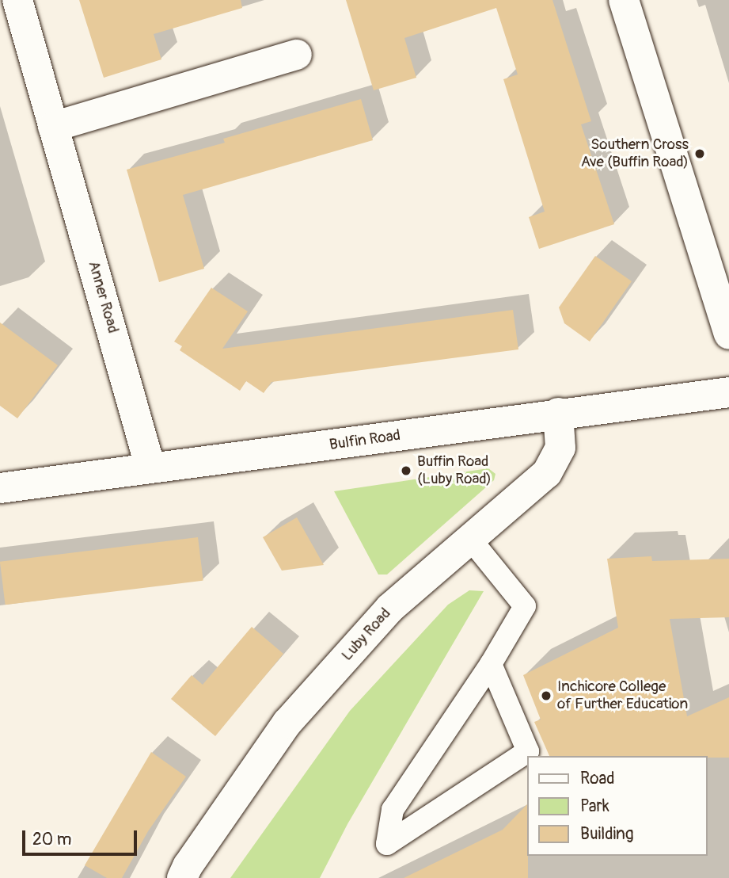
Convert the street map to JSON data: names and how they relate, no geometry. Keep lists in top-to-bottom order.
{
  "streets": {
    "street": ["Anner Road", "Bulfin Road", "Luby Road"]
  },
  "crossings": [
    ["Anner Road", "Bulfin Road"],
    ["Bulfin Road", "Luby Road"]
  ],
  "places": ["Southern Cross Ave (Buffin Road)", "Buffin Road (Luby Road)", "Inchicore College of Further Education"],
  "legend": ["Road", "Park", "Building"],
  "scale_bar": "20 m"
}
